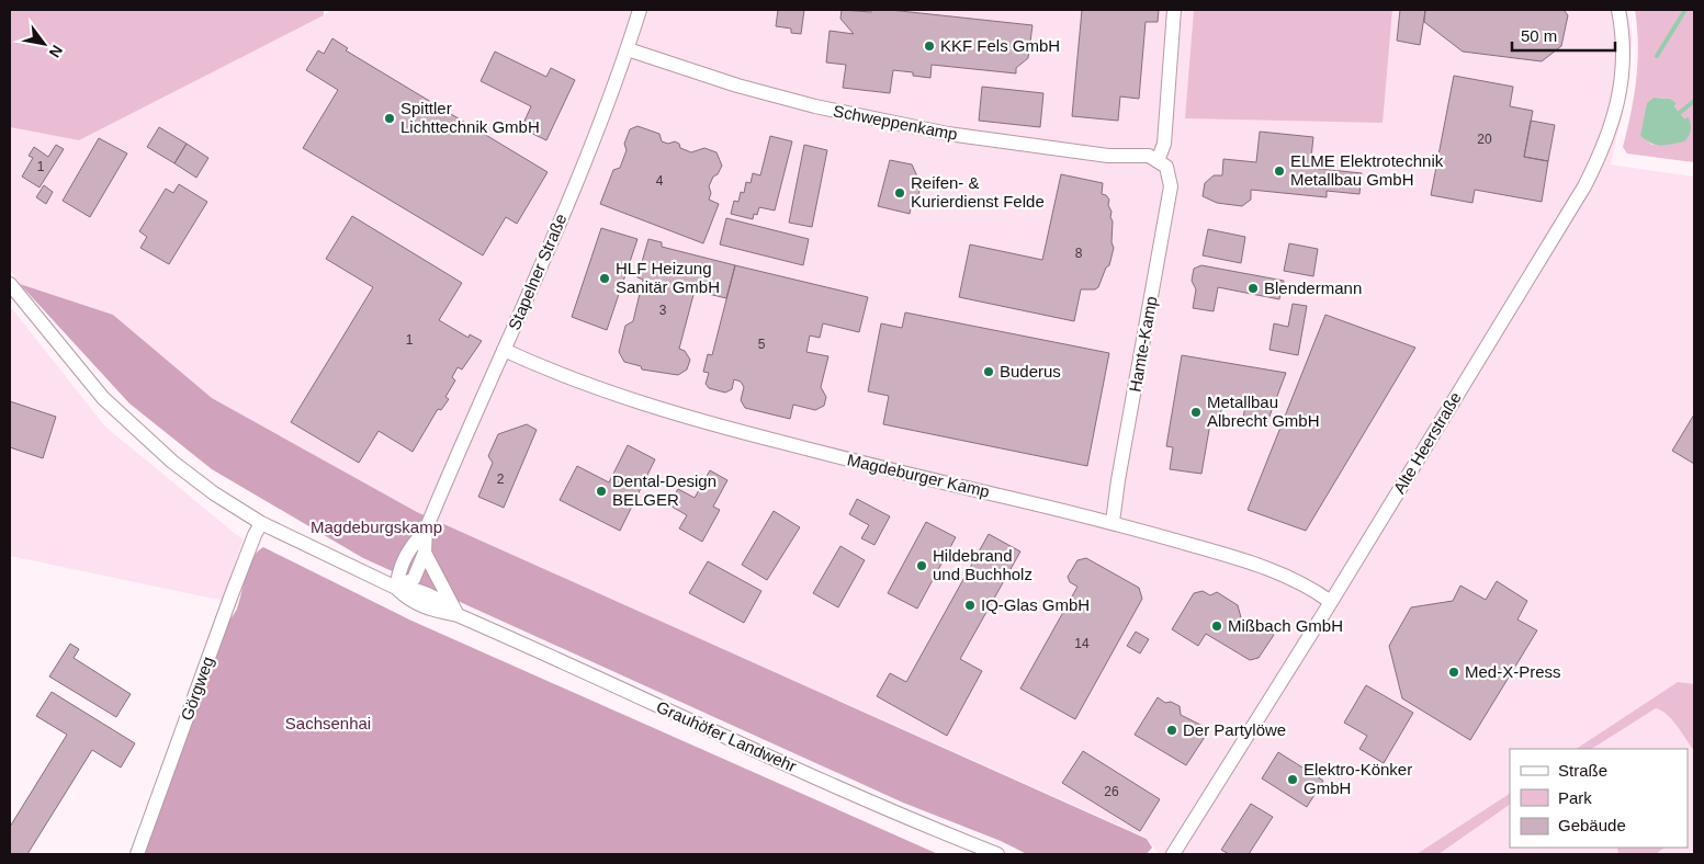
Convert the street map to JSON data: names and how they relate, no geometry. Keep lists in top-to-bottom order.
{
  "streets": {
    "street": [
      "Schweppenkamp",
      "Stapelner Straße",
      "Hamte-Kamp",
      "Alte Heerstraße",
      "Magdeburger Kamp",
      "Görgweg",
      "Grauhöfer Landwehr"
    ]
  },
  "crossings": [
    ["Schweppenkamp", "Stapelner Straße"],
    ["Schweppenkamp", "Hamte-Kamp"],
    ["Stapelner Straße", "Magdeburger Kamp"],
    ["Stapelner Straße", "Grauhöfer Landwehr"],
    ["Hamte-Kamp", "Magdeburger Kamp"],
    ["Alte Heerstraße", "Magdeburger Kamp"],
    ["Görgweg", "Grauhöfer Landwehr"]
  ],
  "parks": ["Magdeburgskamp", "Sachsenhai"],
  "places": [
    "KKF Fels GmbH",
    "Spittler Lichttechnik GmbH",
    "ELME Elektrotechnik Metallbau GmbH",
    "Reifen- & Kurierdienst Felde",
    "HLF Heizung Sanitär GmbH",
    "Blendermann",
    "Buderus",
    "Metallbau Albrecht GmbH",
    "Dental-Design BELGER",
    "Hildebrand und Buchholz",
    "IQ-Glas GmbH",
    "Mißbach GmbH",
    "Med-X-Press",
    "Der Partylöwe",
    "Elektro-Könker GmbH"
  ],
  "house_numbers": [
    "20",
    "1",
    "4",
    "8",
    "3",
    "1",
    "5",
    "2",
    "14",
    "26"
  ],
  "legend": ["Straße", "Park", "Gebäude"],
  "scale_bar": "50 m",
  "north": "bottom right"
}
